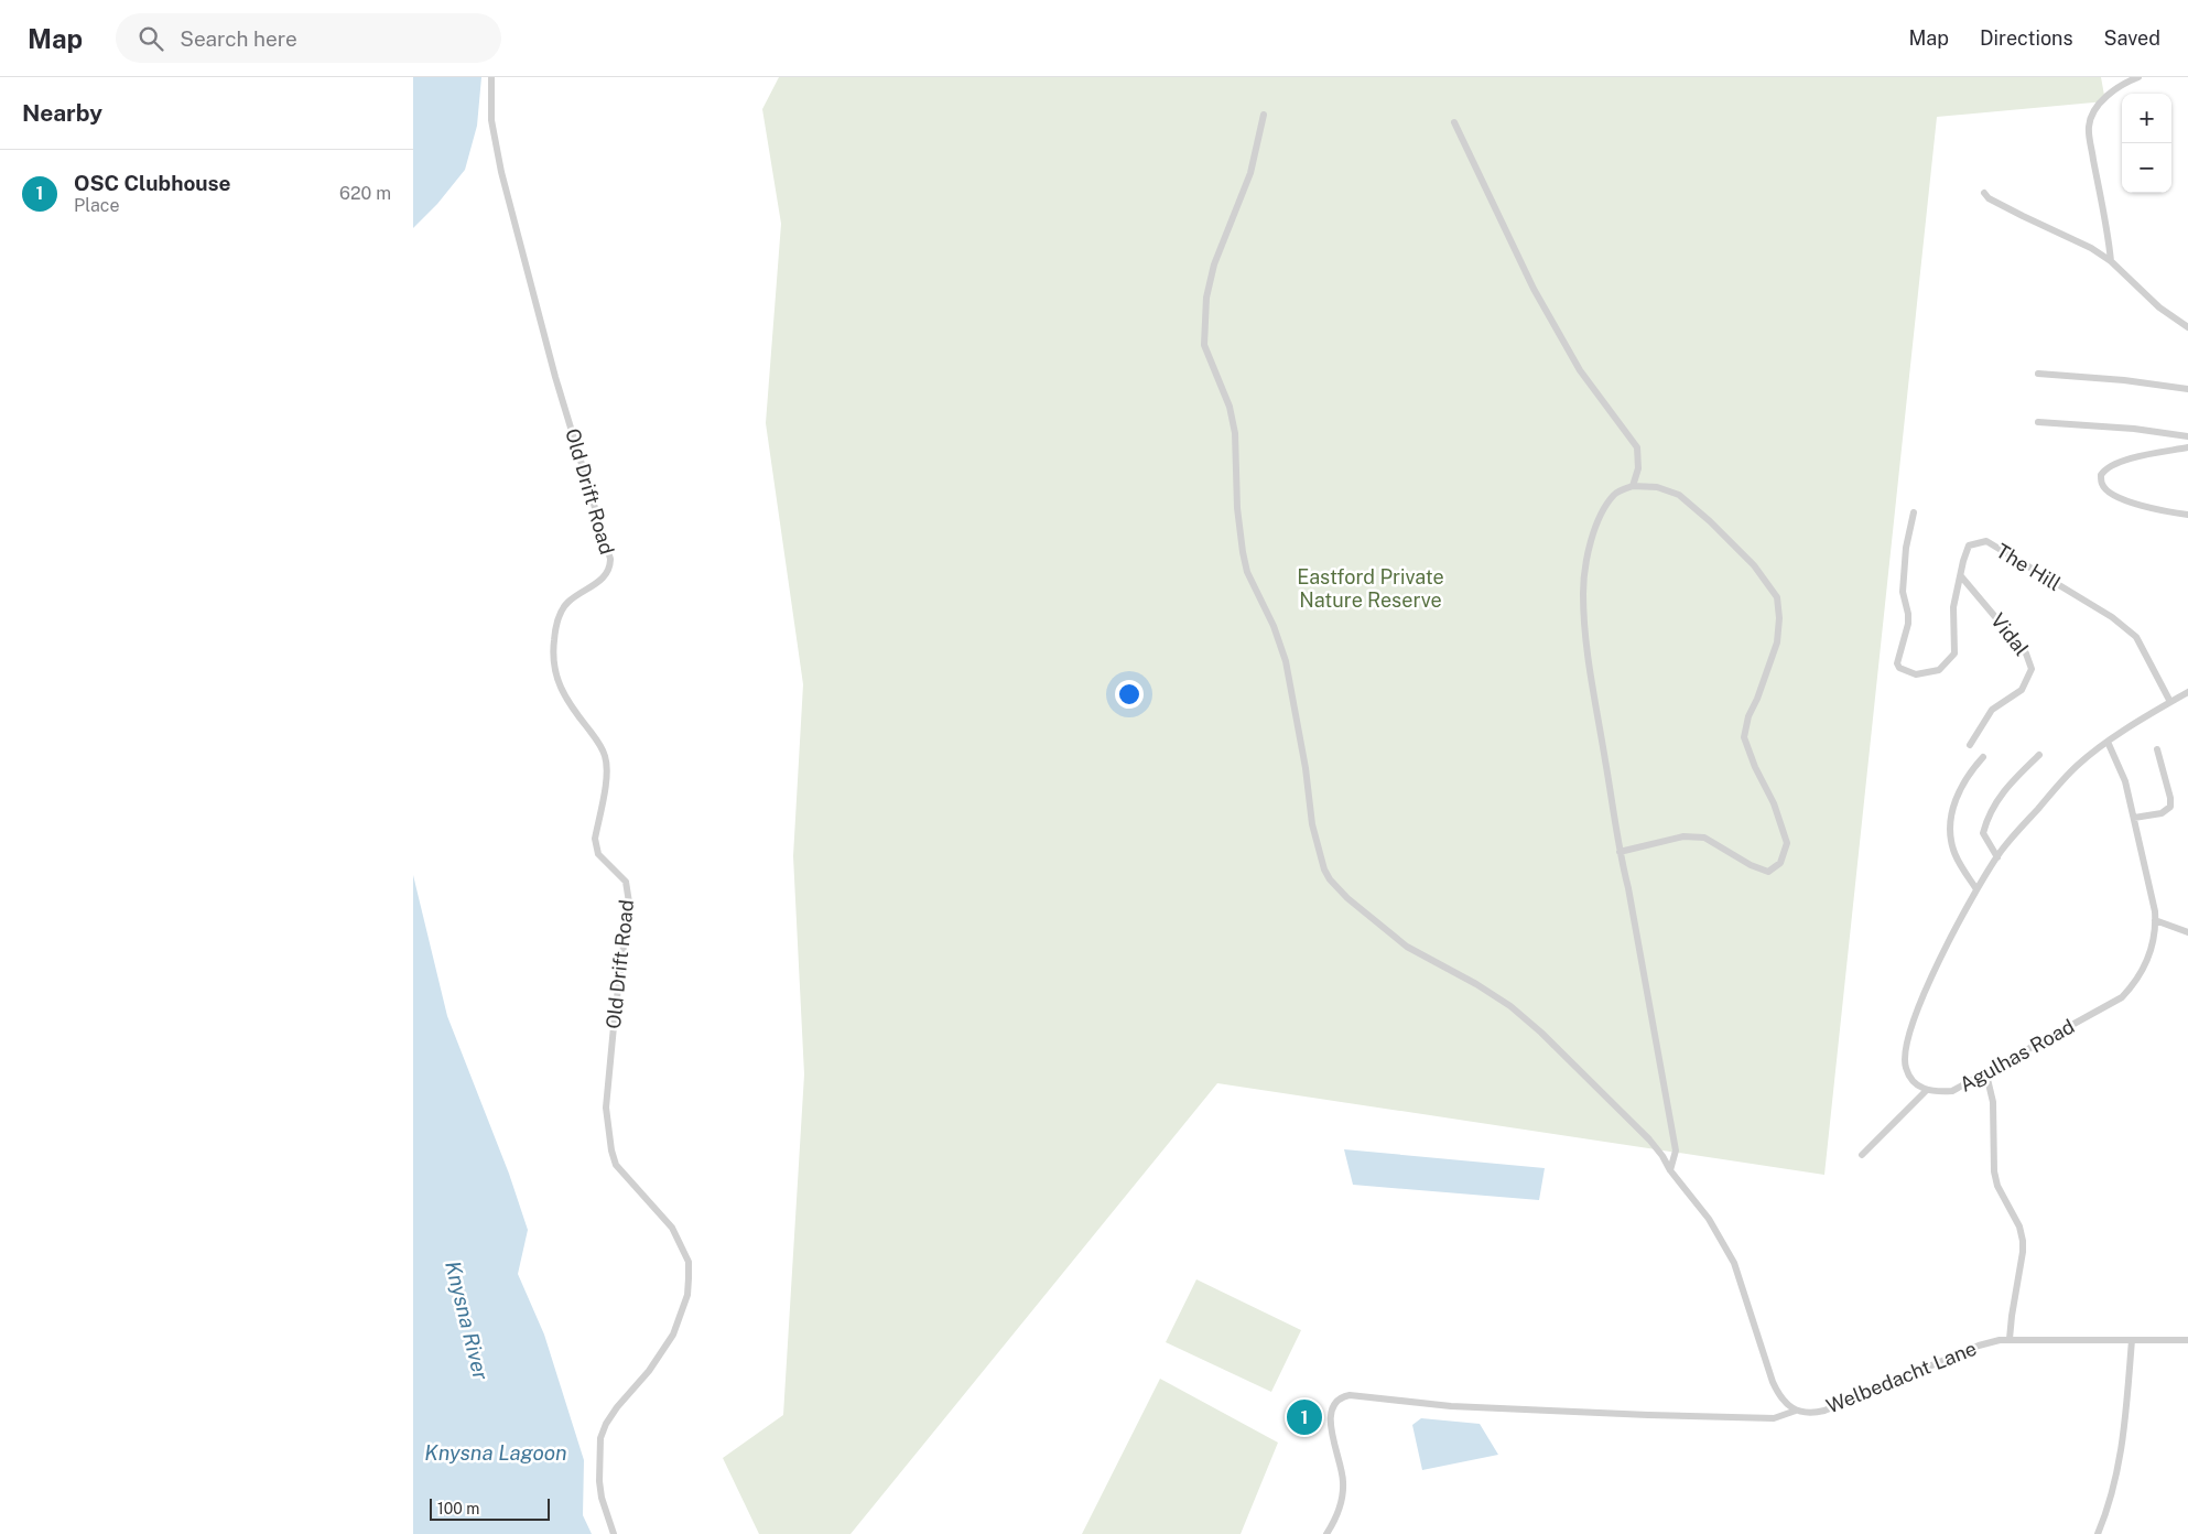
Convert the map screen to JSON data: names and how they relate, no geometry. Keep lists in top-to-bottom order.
{
  "streets": {
    "street": [
      "Old Drift Road",
      "The Hill",
      "Vidal",
      "Agulhas Road",
      "Welbedacht Lane"
    ]
  },
  "crossings": [
    ["The Hill", "Vidal"]
  ],
  "water": ["Knysna River", "Knysna Lagoon"],
  "parks": ["Eastford Private Nature Reserve"],
  "scale_bar": "100 m",
  "page": {
    "header": "Map",
    "search": "Search here",
    "nav": ["Map", "Directions", "Saved"],
    "heading": "Nearby",
    "map_buttons": ["+", "−"],
    "list": [
      {
        "mark": "1",
        "name": "OSC Clubhouse",
        "note": "Place",
        "value": "620 m"
      }
    ],
    "pins": "1",
    "scale": "100 m"
  }
}
